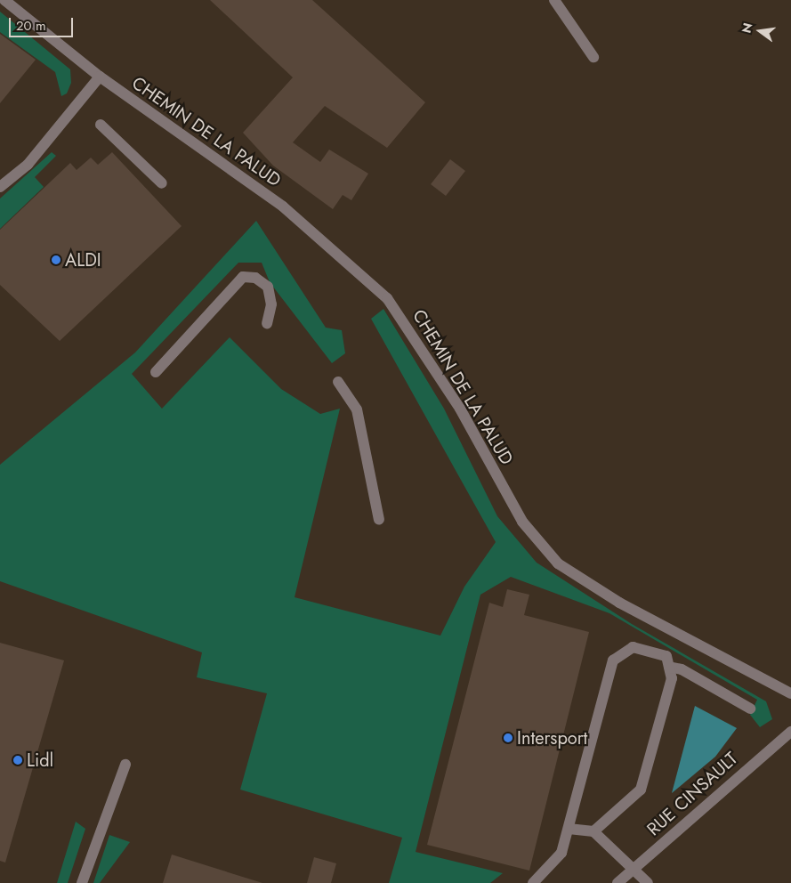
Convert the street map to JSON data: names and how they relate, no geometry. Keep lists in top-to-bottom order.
{
  "streets": {
    "street": ["CHEMIN DE LA PALUD", "RUE CINSAULT"]
  },
  "places": ["ALDI", "Intersport", "Lidl"],
  "scale_bar": "20 m",
  "north": "left"
}
